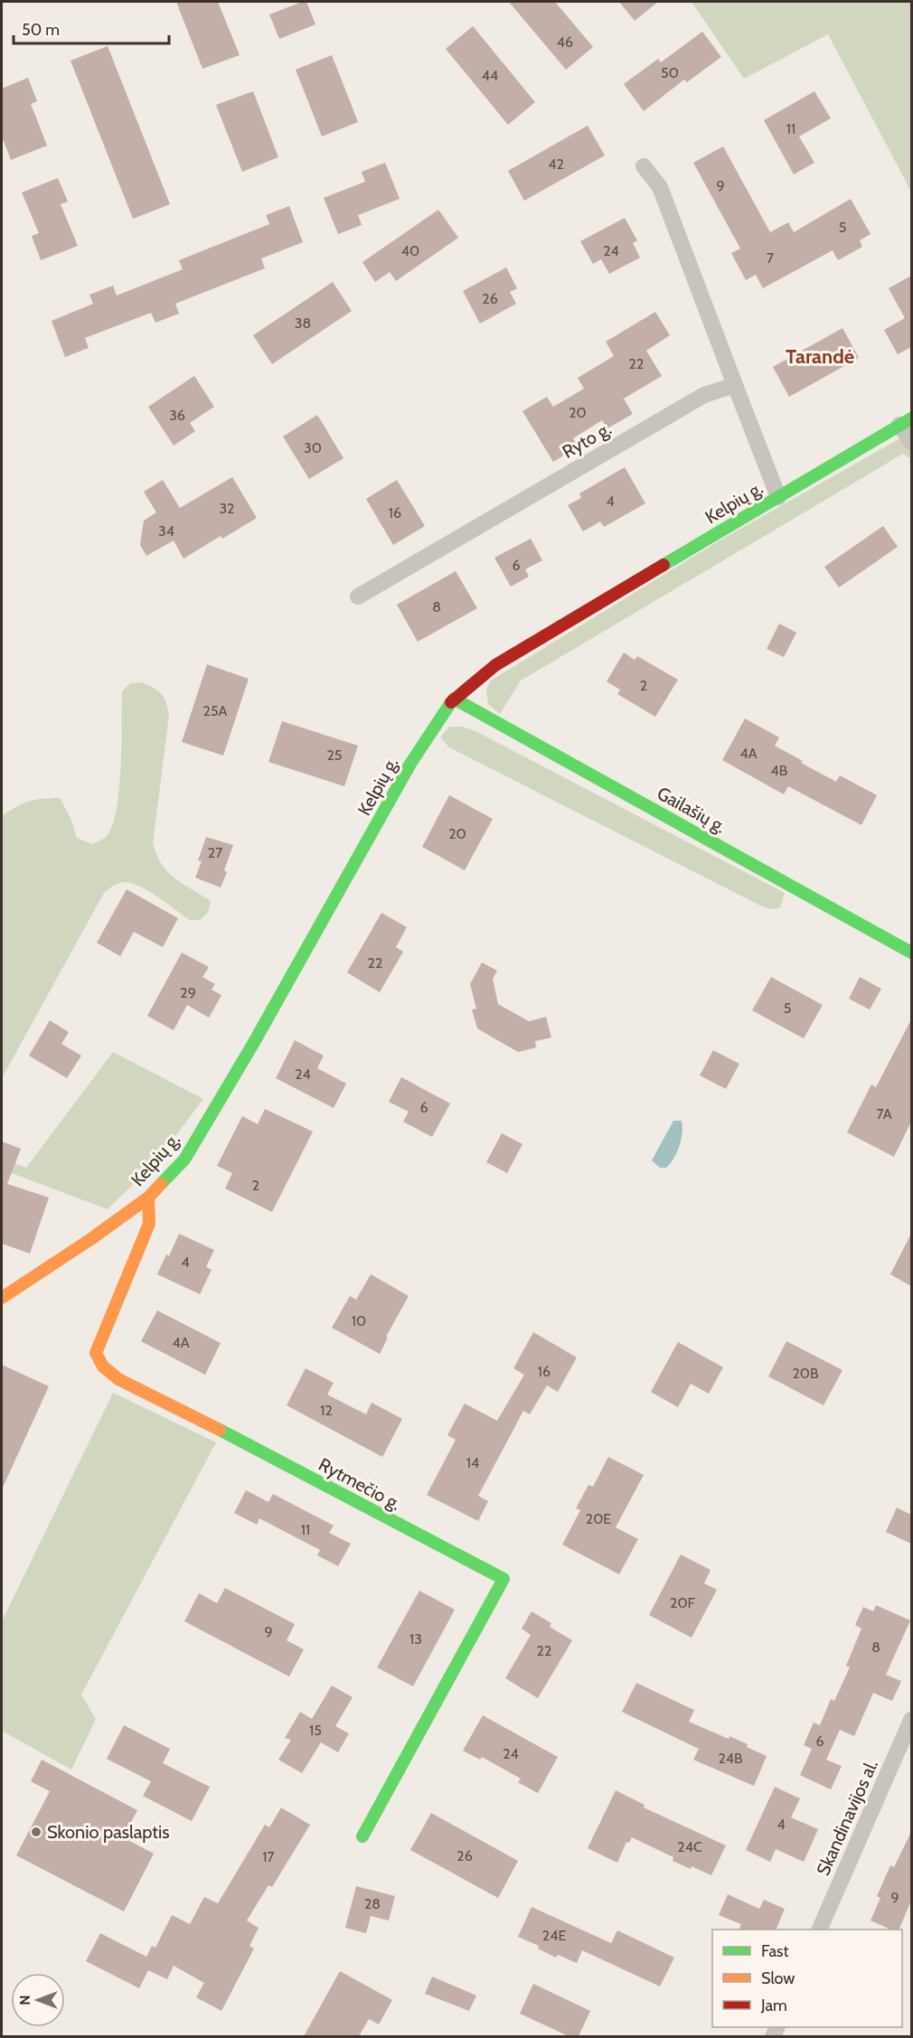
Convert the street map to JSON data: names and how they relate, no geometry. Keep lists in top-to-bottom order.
{
  "streets": {
    "street": [
      "Ryto g.",
      "Kelpių g.",
      "Gailašių g.",
      "Rytmečio g.",
      "Skandinavijos al."
    ]
  },
  "crossings": [
    ["Kelpių g.", "Gailašių g."],
    ["Kelpių g.", "Rytmečio g."]
  ],
  "districts": ["Tarandė"],
  "places": ["Skonio paslaptis"],
  "house_numbers": [
    "46",
    "50",
    "44",
    "11",
    "42",
    "9",
    "5",
    "40",
    "24",
    "7",
    "26",
    "38",
    "22",
    "20",
    "36",
    "30",
    "4",
    "32",
    "16",
    "34",
    "6",
    "8",
    "2",
    "25A",
    "4A",
    "25",
    "4B",
    "20",
    "27",
    "22",
    "29",
    "5",
    "24",
    "6",
    "7A",
    "2",
    "4",
    "10",
    "4A",
    "16",
    "20B",
    "12",
    "14",
    "20E",
    "11",
    "20F",
    "9",
    "13",
    "8",
    "22",
    "15",
    "6",
    "24",
    "24B",
    "4",
    "24C",
    "26",
    "17",
    "9",
    "28",
    "24E"
  ],
  "legend": ["Fast", "Slow", "Jam"],
  "scale_bar": "50 m",
  "north": "left"
}
